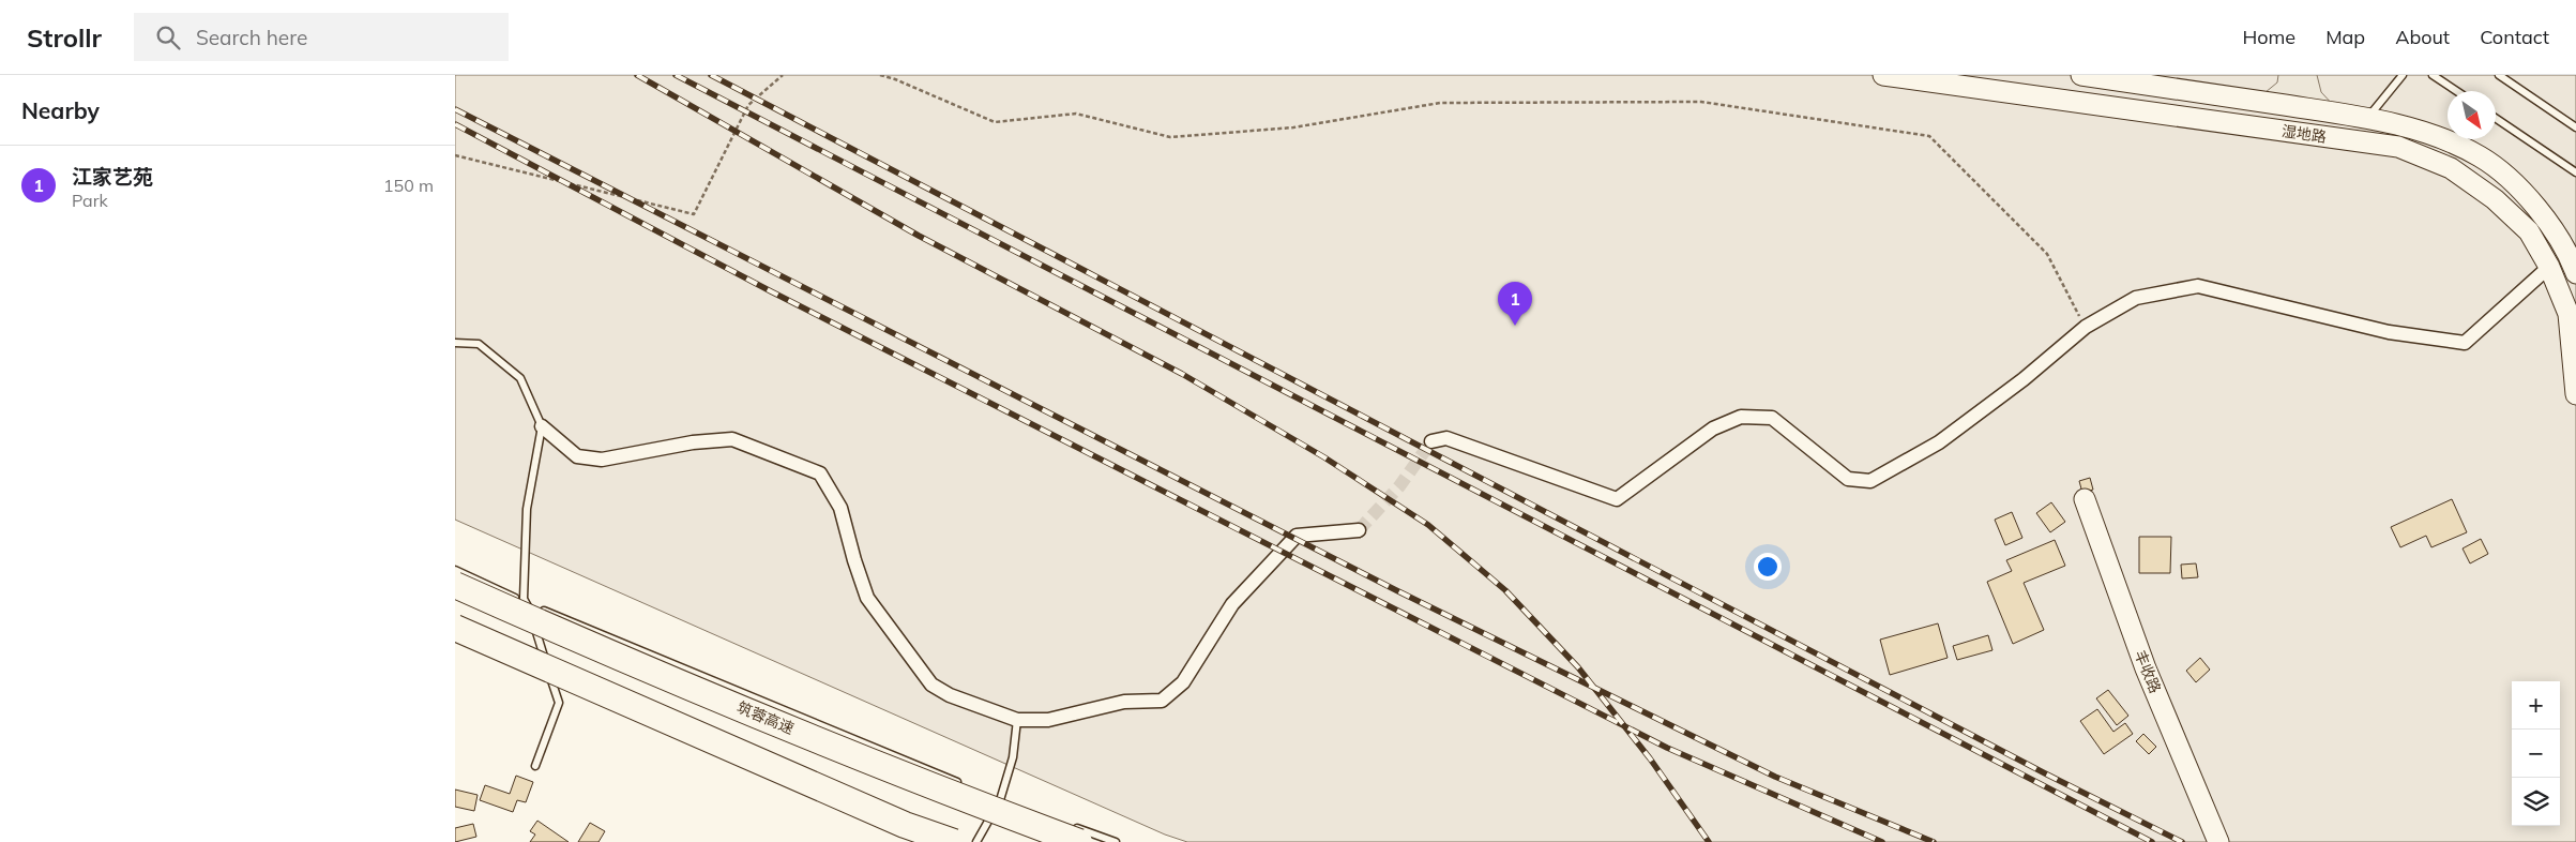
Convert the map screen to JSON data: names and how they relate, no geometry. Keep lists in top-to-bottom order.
{
  "streets": {
    "highway": ["筑蓉高速"],
    "street": ["湿地路", "丰收路"]
  },
  "north": "bottom right",
  "page": {
    "header": "Strollr",
    "search": "Search here",
    "nav": [
      "Home",
      "Map",
      "About",
      "Contact"
    ],
    "heading": "Nearby",
    "list": [
      {
        "mark": "1",
        "name": "江家艺苑",
        "note": "Park",
        "value": "150 m"
      }
    ],
    "pins": "1",
    "map_buttons": ["+", "−"]
  }
}
